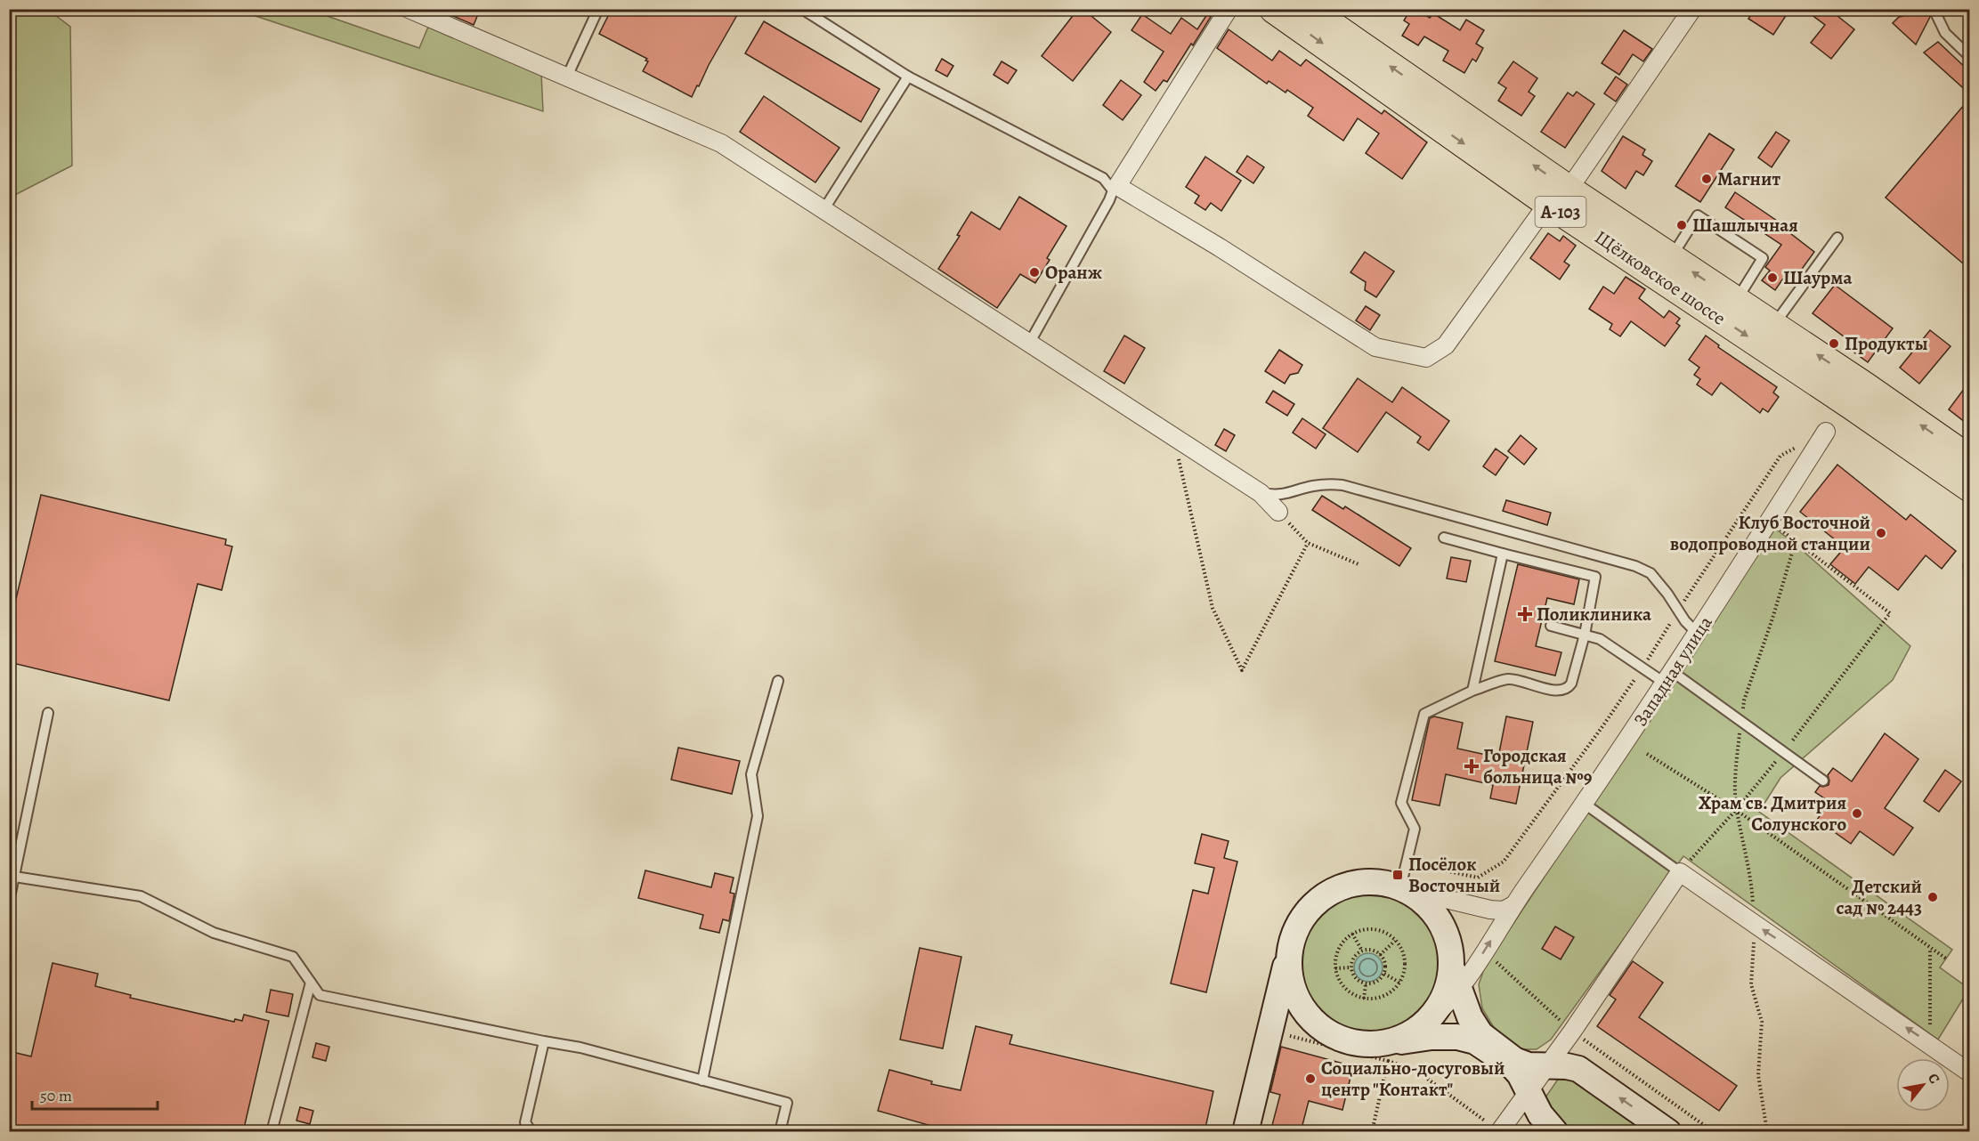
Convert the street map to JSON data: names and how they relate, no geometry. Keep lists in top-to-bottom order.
{
  "streets": {
    "main road": ["А-103", "Щёлковское шоссе"],
    "street": ["Западная улица"]
  },
  "places": {
    "other": [
      "Магнит",
      "Шашлычная",
      "Оранж",
      "Шаурма",
      "Продукты",
      "Клуб Восточной водопроводной станции",
      "Храм св. Дмитрия Солунского",
      "Детский сад № 2443",
      "Социально-досуговый центр \"Контакт\""
    ],
    "health": ["Поликлиника", "Городская больница №9"],
    "transit": ["Посёлок Восточный"]
  },
  "scale_bar": "50 m",
  "north": "top right"
}
